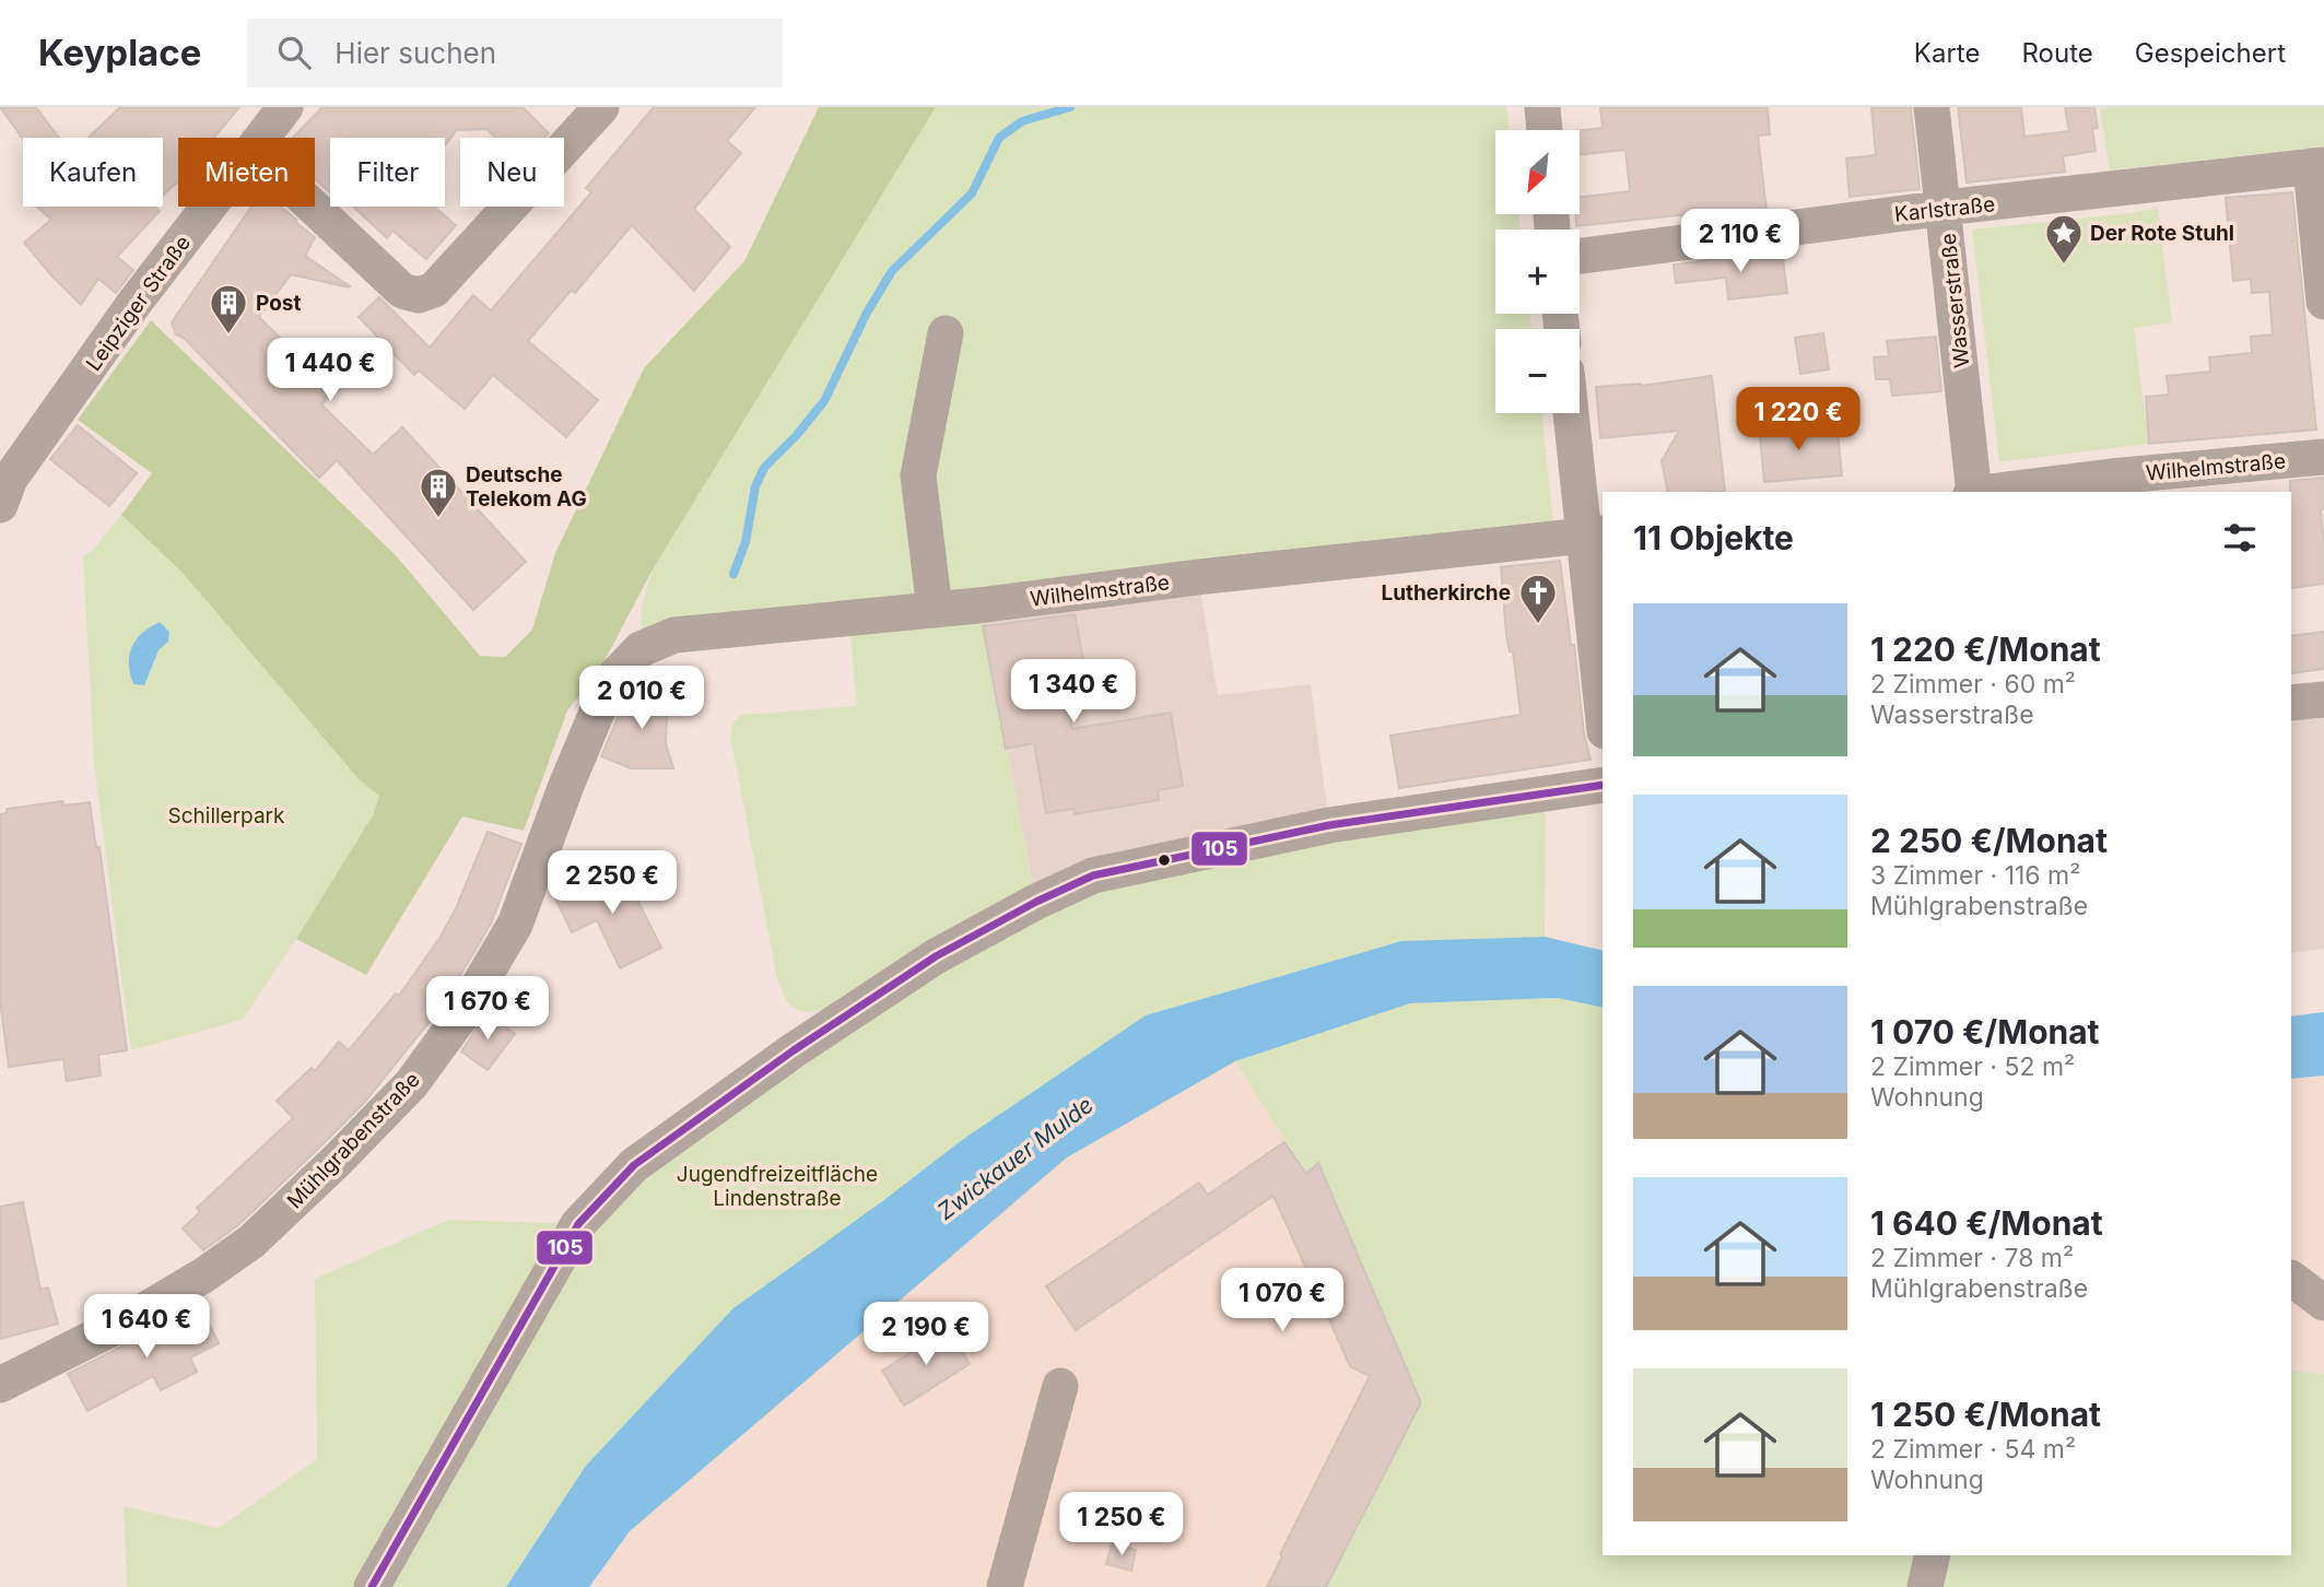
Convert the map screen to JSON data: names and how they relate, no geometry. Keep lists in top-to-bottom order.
{
  "streets": {
    "street": [
      "Karlstraße",
      "Wasserstraße",
      "Leipziger Straße",
      "Wilhelmstraße",
      "Mühlgrabenstraße"
    ]
  },
  "crossings": [
    ["Karlstraße", "Wasserstraße"],
    ["Wilhelmstraße", "Mühlgrabenstraße"]
  ],
  "water": ["Zwickauer Mulde"],
  "parks": ["Schillerpark", "Jugendfreizeitfläche Lindenstraße"],
  "places": {
    "place": ["Der Rote Stuhl"],
    "building": ["Post", "Deutsche Telekom AG"],
    "church": ["Lutherkirche"]
  },
  "lines": ["transit line 105"],
  "north": "bottom left",
  "page": {
    "header": "Keyplace",
    "search": "Hier suchen",
    "nav": ["Karte", "Route", "Gespeichert"],
    "map_buttons": ["+", "−"],
    "chip": [
      "Kaufen",
      "Mieten",
      "Filter",
      "Neu"
    ],
    "price": [
      "2 110 €",
      "1 440 €",
      "1 220 €",
      "1 340 €",
      "2 010 €",
      "2 250 €",
      "1 670 €",
      "1 070 €",
      "1 640 €",
      "2 190 €",
      "1 250 €"
    ],
    "heading": "11 Objekte",
    "list": [
      {
        "name": "1 220 €/Monat",
        "note": "2 Zimmer · 60 m² · Wasserstraße"
      },
      {
        "name": "2 250 €/Monat",
        "note": "3 Zimmer · 116 m² · Mühlgrabenstraße"
      },
      {
        "name": "1 070 €/Monat",
        "note": "2 Zimmer · 52 m² · Wohnung"
      },
      {
        "name": "1 640 €/Monat",
        "note": "2 Zimmer · 78 m² · Mühlgrabenstraße"
      },
      {
        "name": "1 250 €/Monat",
        "note": "2 Zimmer · 54 m² · Wohnung"
      }
    ]
  }
}
